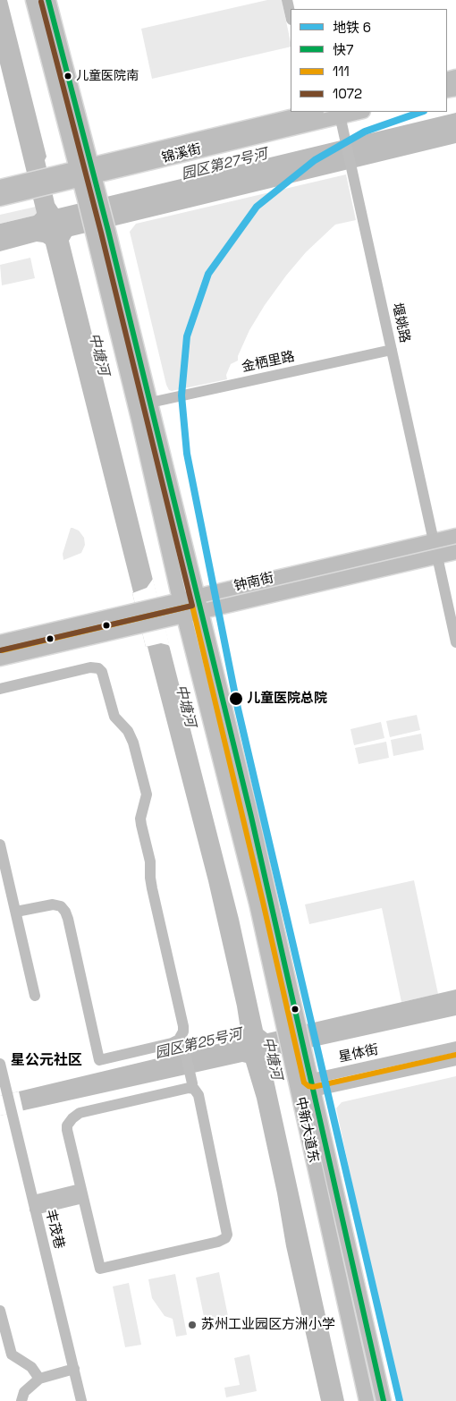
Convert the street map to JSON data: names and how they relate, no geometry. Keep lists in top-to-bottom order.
{
  "streets": {
    "main road": ["锦溪街", "钟南街", "中新大道东"],
    "street": [
      "堰姚路",
      "金栖里路",
      "星体街",
      "丰茂巷"
    ]
  },
  "crossings": [
    ["锦溪街", "堰姚路"],
    ["锦溪街", "中新大道东"],
    ["堰姚路", "金栖里路"],
    ["堰姚路", "钟南街"],
    ["金栖里路", "中新大道东"],
    ["钟南街", "中新大道东"],
    ["星体街", "中新大道东"]
  ],
  "districts": ["星公元社区"],
  "water": ["园区第27号河", "中塘河", "园区第25号河"],
  "places": ["儿童医院南", "儿童医院总院", "苏州工业园区方洲小学"],
  "lines": [
    "transit line 快7",
    "transit line 1072",
    "metro line 6",
    "transit line 111"
  ],
  "legend": [
    "地铁 6",
    "快7",
    "111",
    "1072"
  ]
}
